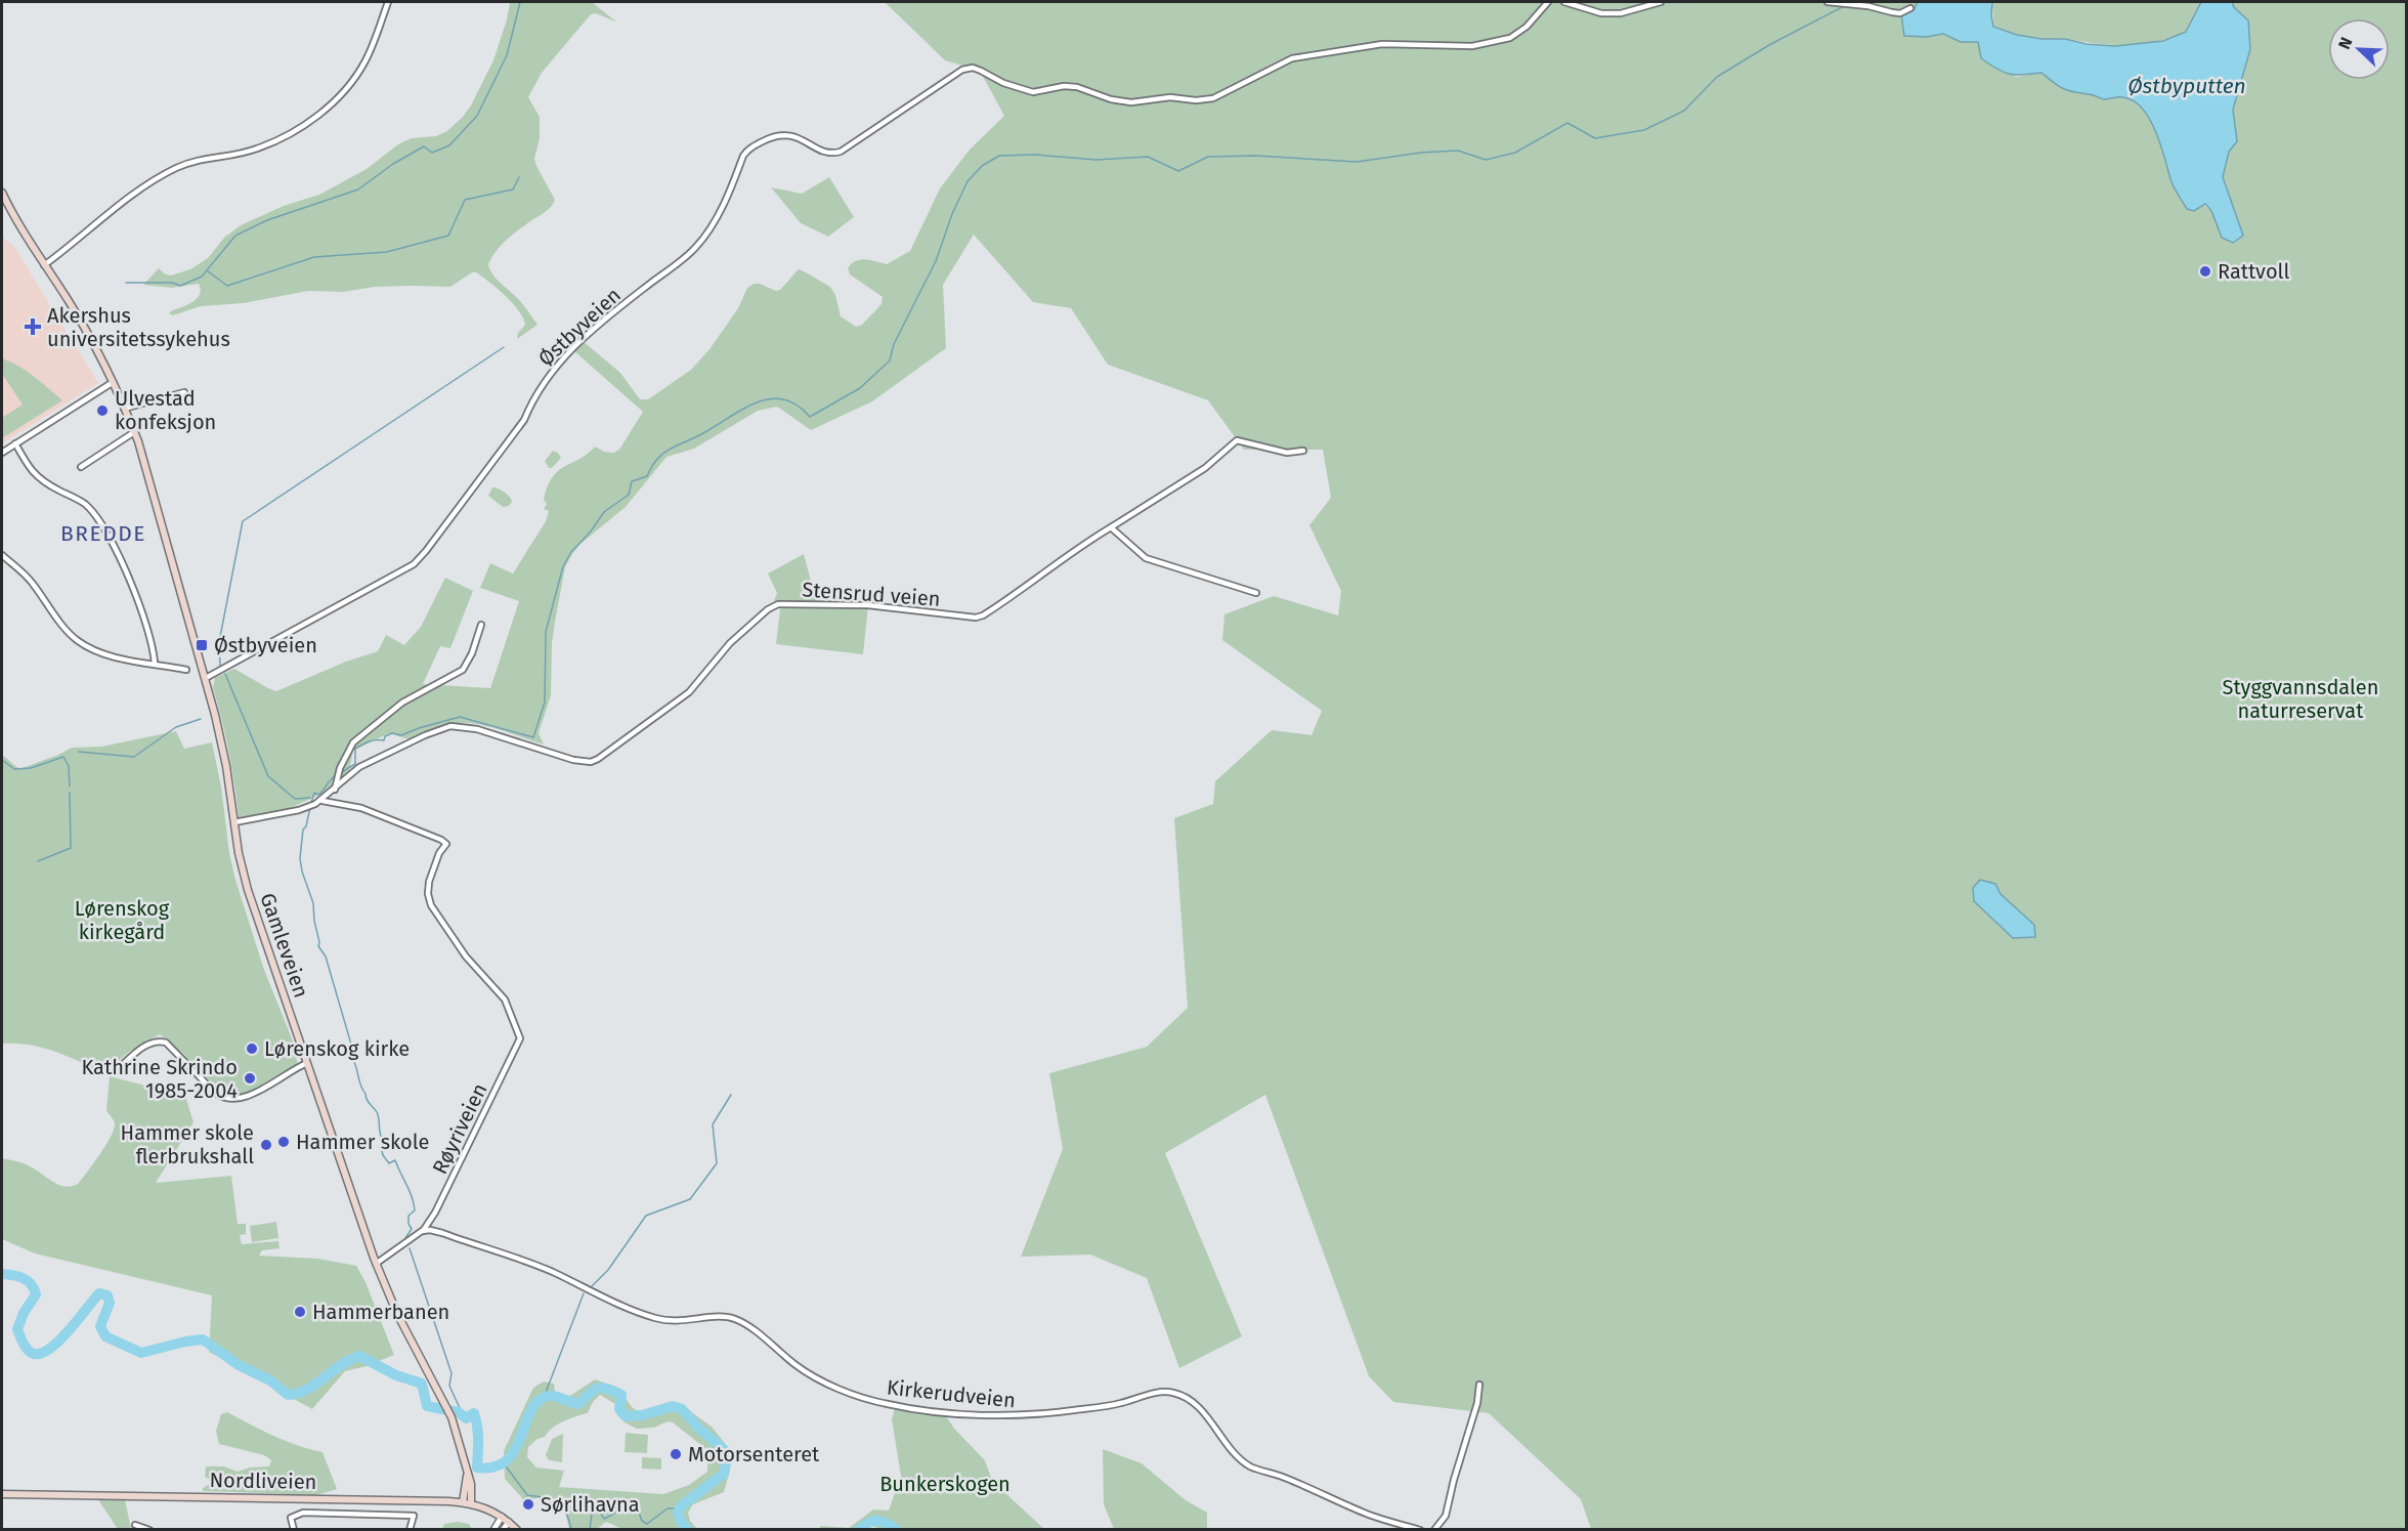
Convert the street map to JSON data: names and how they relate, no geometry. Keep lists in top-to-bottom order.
{
  "streets": {
    "main road": ["Gamleveien", "Nordliveien"],
    "street": [
      "Østbyveien",
      "Stensrud veien",
      "Røyriveien",
      "Kirkerudveien"
    ]
  },
  "crossings": [
    ["Østbyveien", "Gamleveien"],
    ["Stensrud veien", "Gamleveien"],
    ["Stensrud veien", "Røyriveien"],
    ["Gamleveien", "Nordliveien"],
    ["Røyriveien", "Kirkerudveien"]
  ],
  "districts": ["BREDDE"],
  "water": ["Østbyputten"],
  "parks": ["Styggvannsdalen naturreservat", "Lørenskog kirkegård", "Bunkerskogen"],
  "places": {
    "other": [
      "Rattvoll",
      "Ulvestad konfeksjon",
      "Lørenskog kirke",
      "Kathrine Skrindo 1985-2004",
      "Hammer skole",
      "Hammer skole flerbrukshall",
      "Hammerbanen",
      "Motorsenteret",
      "Sørlihavna"
    ],
    "health": ["Akershus universitetssykehus"],
    "transit": ["Østbyveien"]
  },
  "north": "top left"
}
